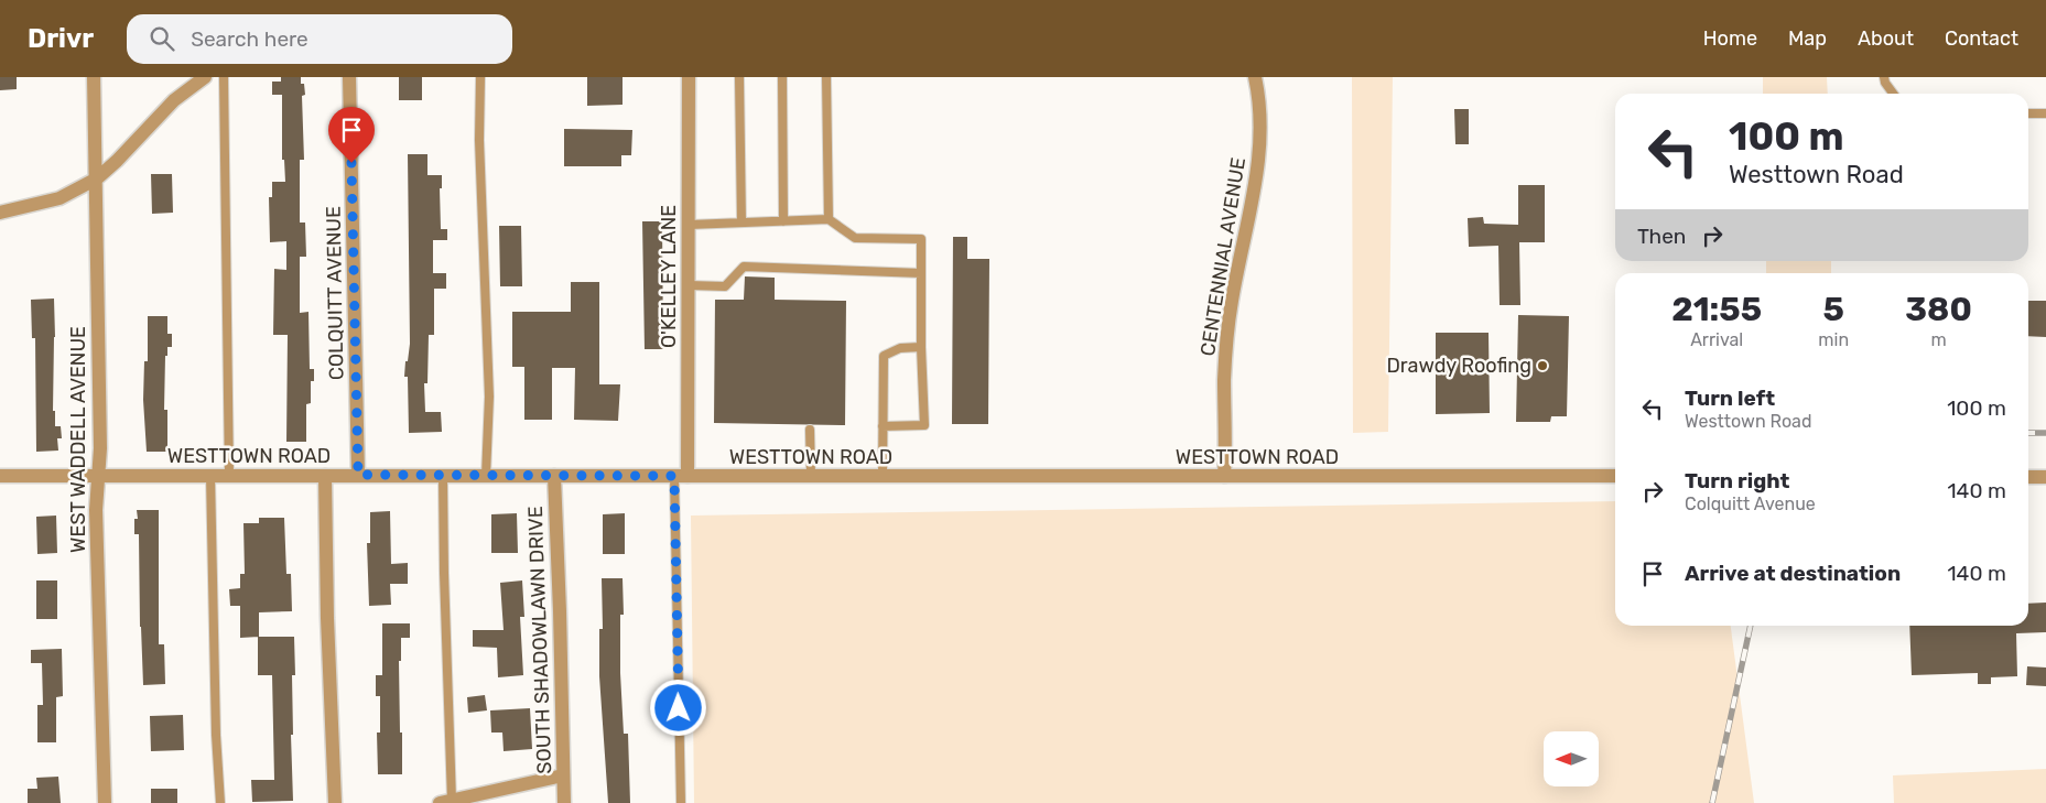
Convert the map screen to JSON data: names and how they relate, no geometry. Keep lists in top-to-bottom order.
{
  "streets": {
    "street": [
      "CENTENNIAL AVENUE",
      "O'KELLEY LANE",
      "COLQUITT AVENUE",
      "WEST WADDELL AVENUE",
      "WESTTOWN ROAD",
      "SOUTH SHADOWLAWN DRIVE"
    ]
  },
  "crossings": [
    ["CENTENNIAL AVENUE", "WESTTOWN ROAD"],
    ["O'KELLEY LANE", "WESTTOWN ROAD"],
    ["COLQUITT AVENUE", "WESTTOWN ROAD"],
    ["WEST WADDELL AVENUE", "WESTTOWN ROAD"],
    ["WESTTOWN ROAD", "SOUTH SHADOWLAWN DRIVE"]
  ],
  "places": ["Drawdy Roofing"],
  "north": "left",
  "page": {
    "header": "Drivr",
    "search": "Search here",
    "nav": [
      "Home",
      "Map",
      "About",
      "Contact"
    ],
    "turn": ["100 m", "Westtown Road"],
    "then": "Then",
    "eta": [
      "21:55",
      "Arrival",
      "5",
      "min",
      "380",
      "m"
    ],
    "list": [
      {
        "name": "Turn left",
        "note": "Westtown Road",
        "value": "100 m"
      },
      {
        "name": "Turn right",
        "note": "Colquitt Avenue",
        "value": "140 m"
      },
      {
        "name": "Arrive at destination",
        "value": "140 m"
      }
    ]
  }
}
